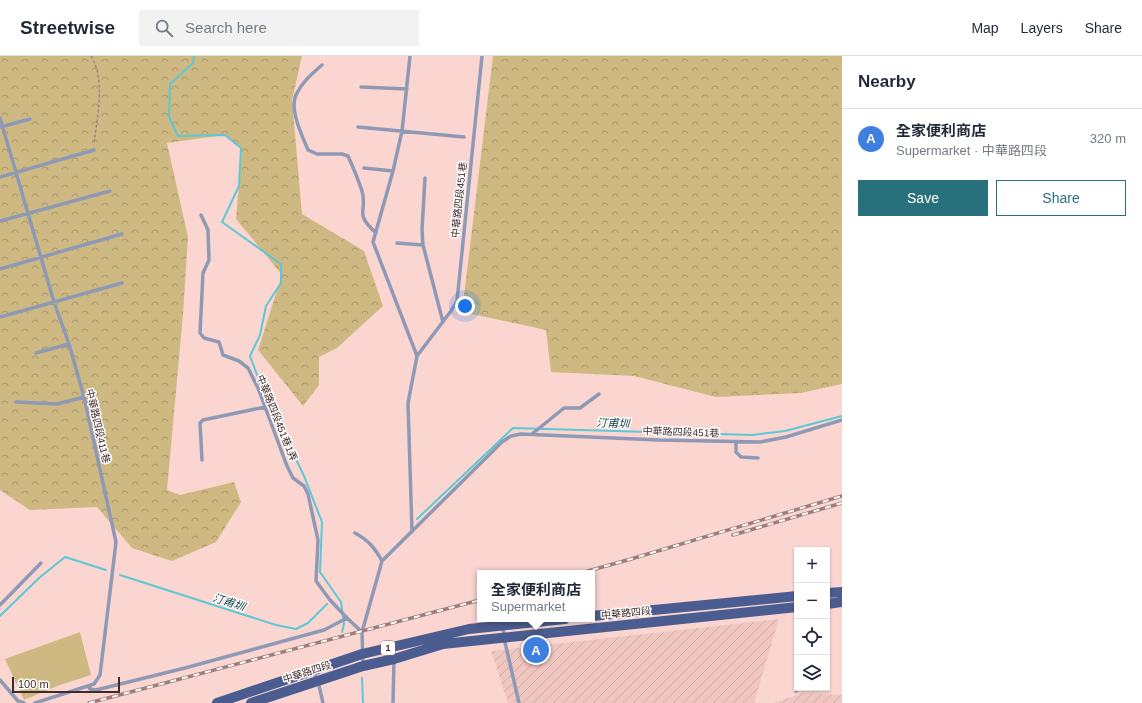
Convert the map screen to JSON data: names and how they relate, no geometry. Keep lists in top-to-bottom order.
{
  "streets": {
    "main road": ["中華路四段", "1"],
    "lane": ["中華路四段451巷", "中華路四段451巷1弄", "中華路四段411巷"]
  },
  "water": ["汀甫圳"],
  "scale_bar": "100 m",
  "page": {
    "header": "Streetwise",
    "search": "Search here",
    "nav": ["Map", "Layers", "Share"],
    "heading": "Nearby",
    "list": [
      {
        "mark": "A",
        "name": "全家便利商店",
        "note": "Supermarket · 中華路四段",
        "value": "320 m"
      }
    ],
    "buttons": ["Save", "Share"],
    "map_buttons": ["+", "−"],
    "popup": ["全家便利商店", "Supermarket"],
    "pins": "A",
    "scale": "100 m"
  }
}
